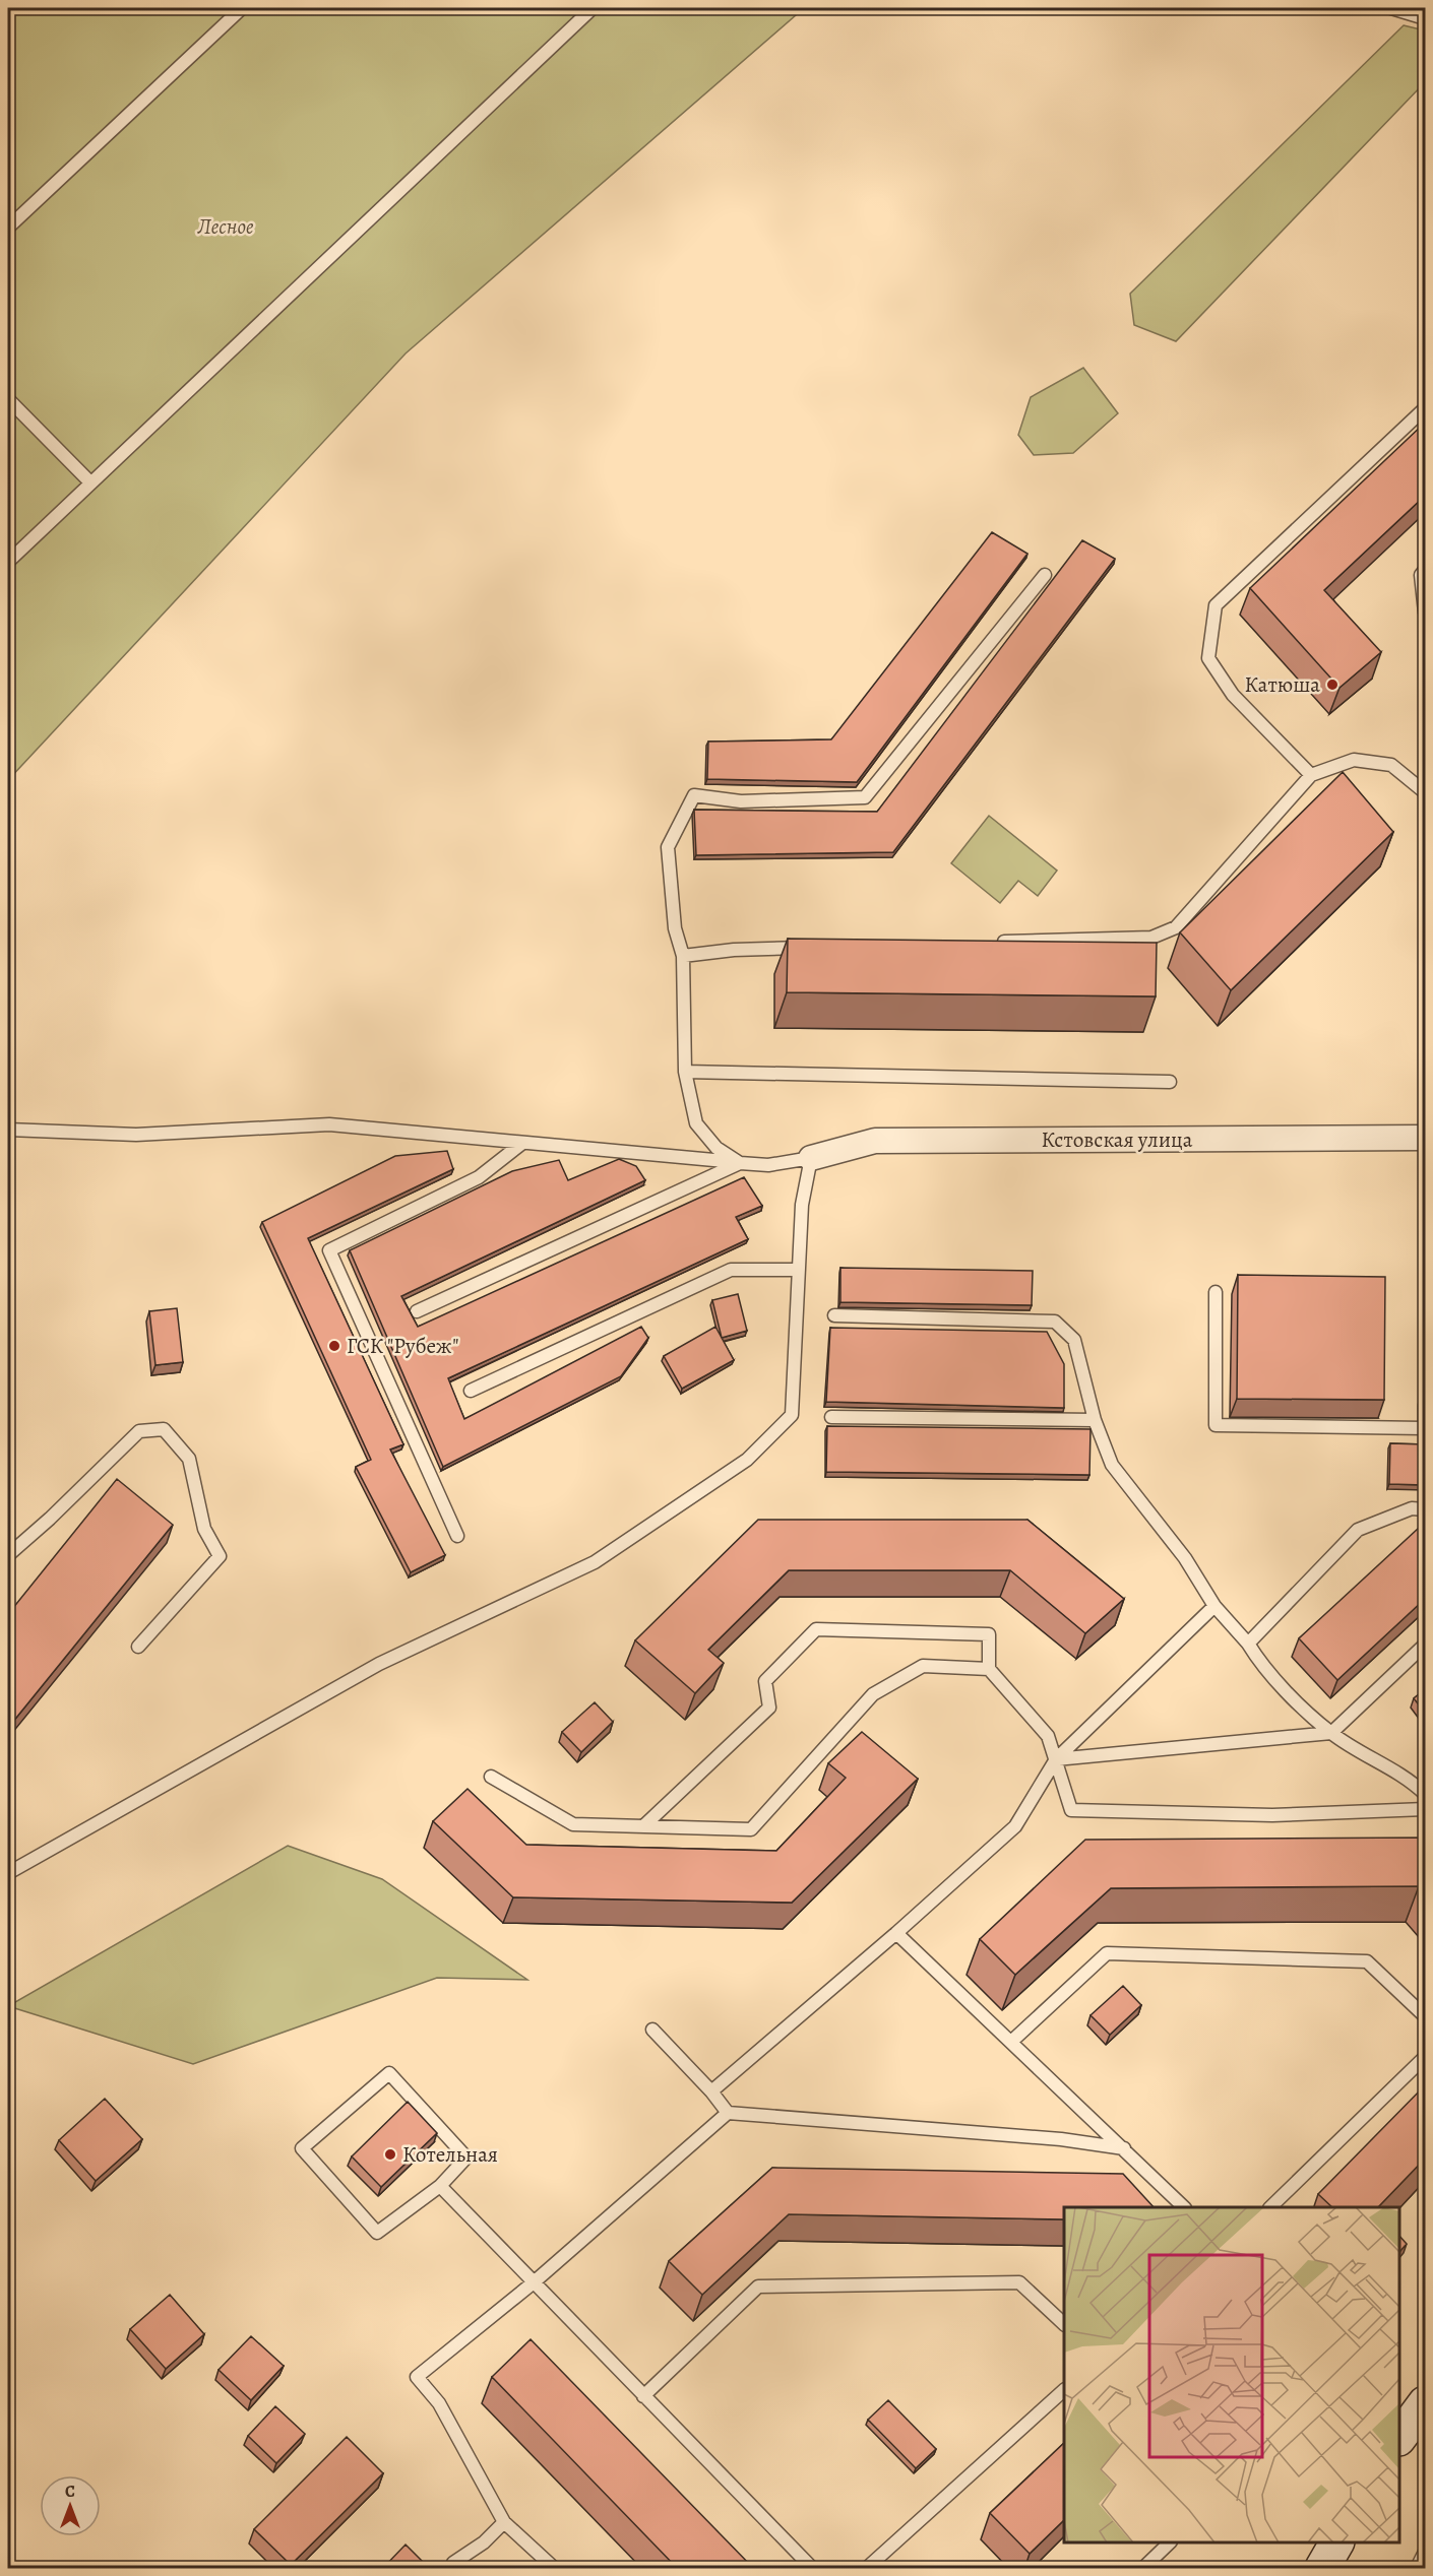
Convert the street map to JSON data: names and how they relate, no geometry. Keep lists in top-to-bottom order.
{
  "streets": {
    "street": ["Кстовская улица"]
  },
  "parks": ["Лесное"],
  "places": ["Катюша", "ГСК \"Рубеж\"", "Котельная"],
  "north": "top"
}
